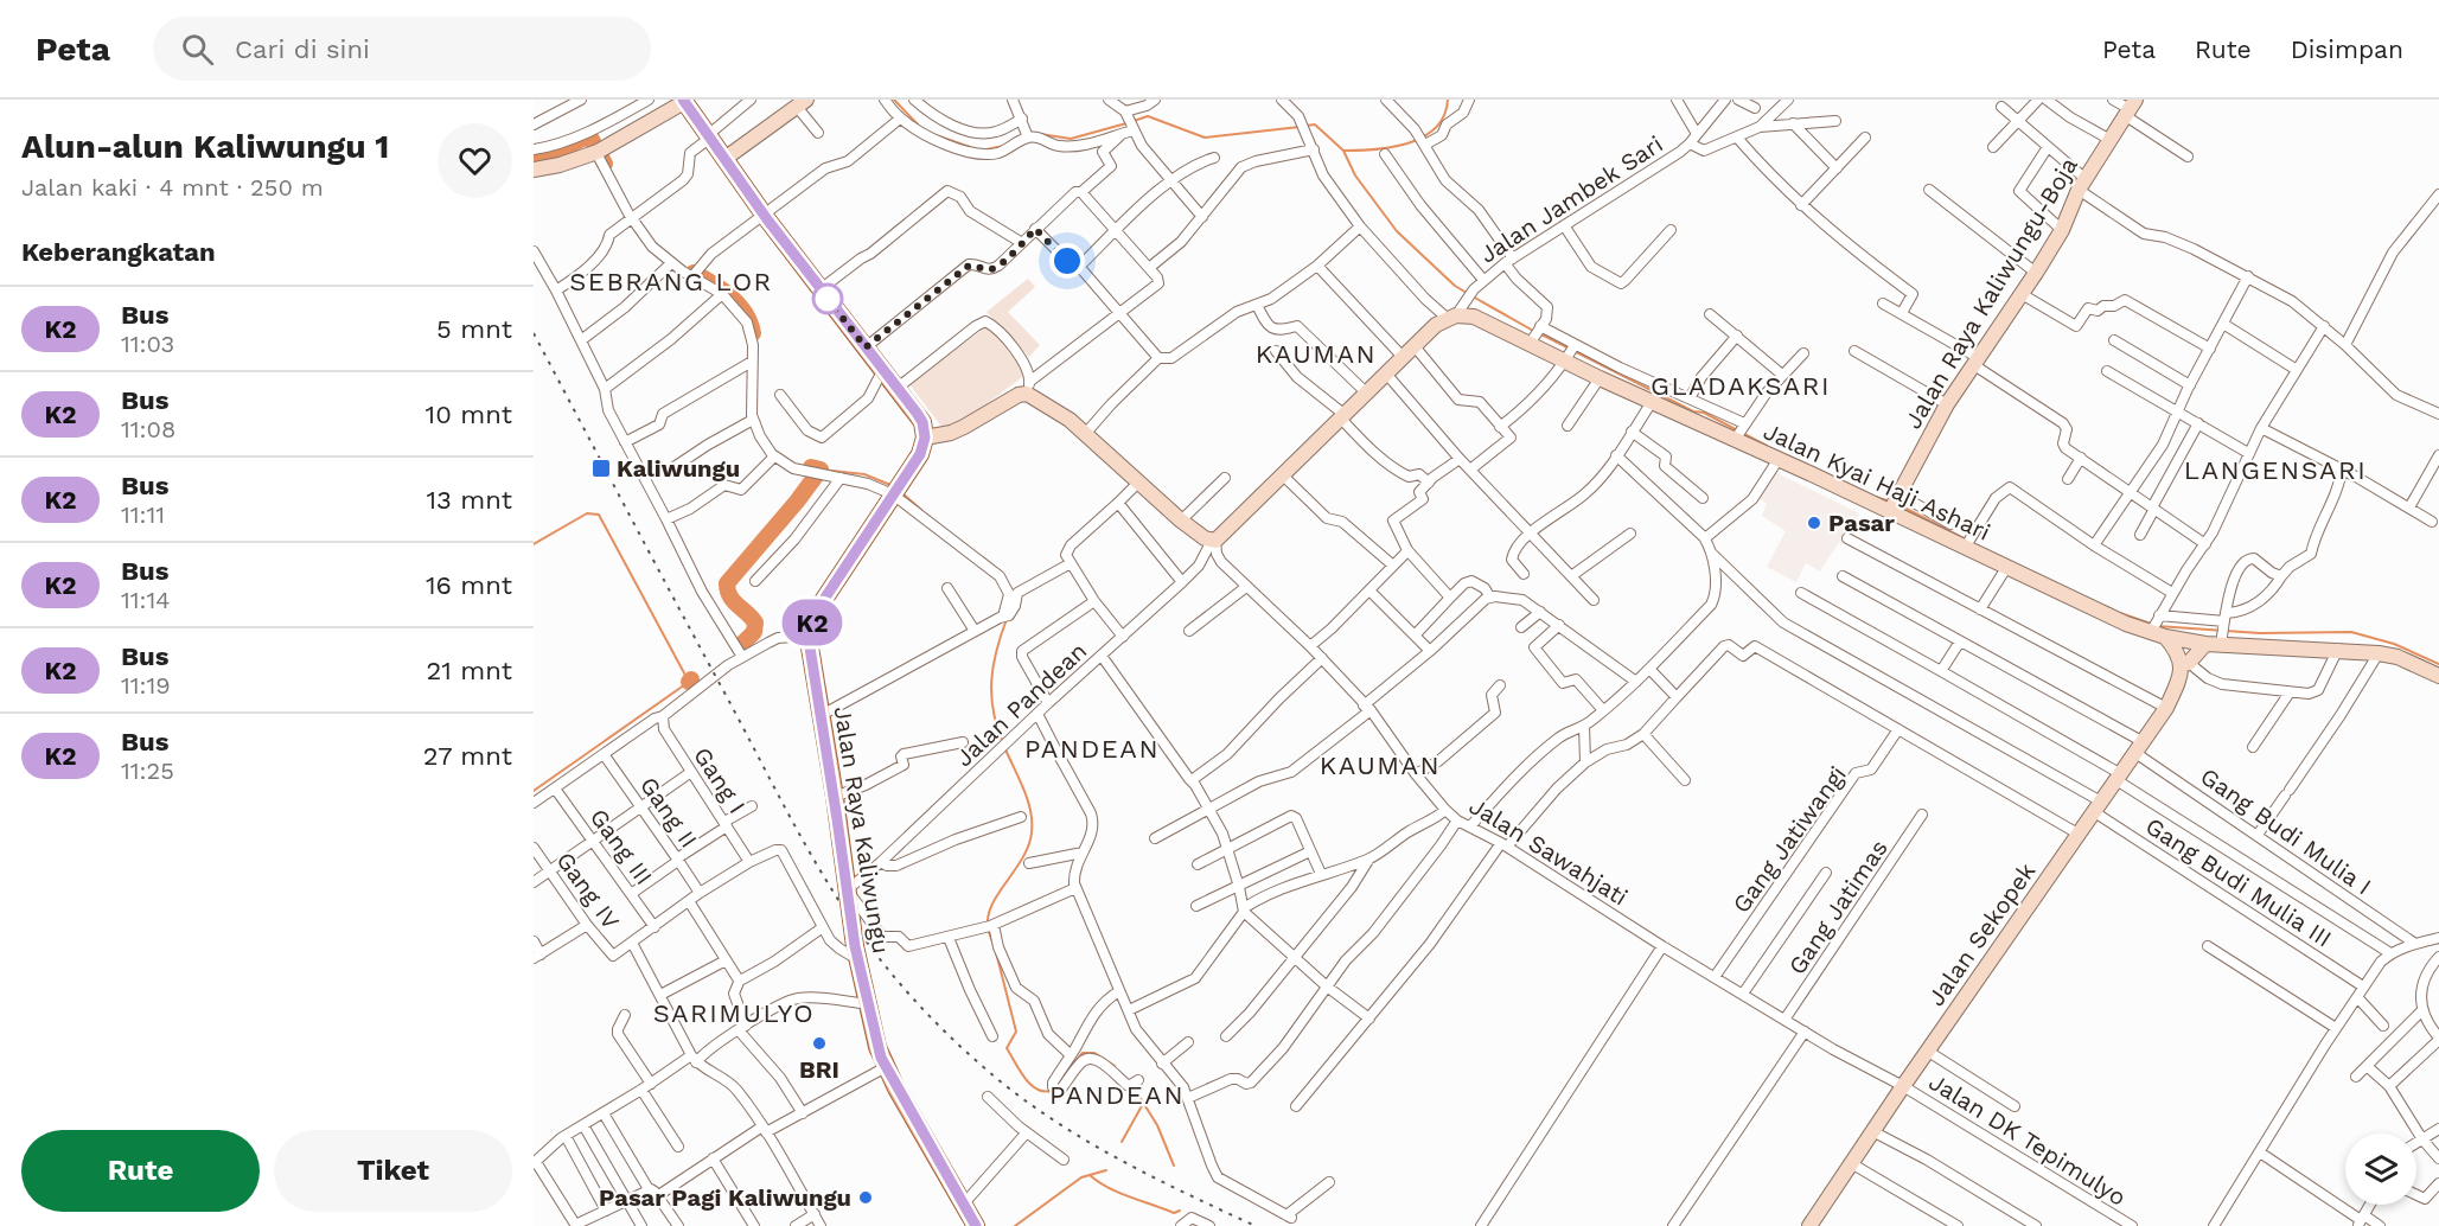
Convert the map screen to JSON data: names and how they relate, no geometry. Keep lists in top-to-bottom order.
{
  "streets": {
    "main road": [
      "Jalan Raya Kaliwungu-Boja",
      "Jalan Kyai Haji Ashari",
      "Jalan Raya Kaliwungu",
      "Jalan Sekopek"
    ],
    "street": [
      "Jalan Jambek Sari",
      "Jalan Pandean",
      "Gang I",
      "Gang II",
      "Gang Budi Mulia I",
      "Gang Jatiwangi",
      "Gang III",
      "Jalan Sawahjati",
      "Gang Budi Mulia III",
      "Gang IV",
      "Gang Jatimas",
      "Jalan DK Tepimulyo"
    ]
  },
  "crossings": [
    ["Jalan Jambek Sari", "Jalan Kyai Haji Ashari"],
    ["Jalan Raya Kaliwungu-Boja", "Jalan Kyai Haji Ashari"],
    ["Jalan Pandean", "Jalan Raya Kaliwungu"],
    ["Jalan Pandean", "Jalan Sawahjati"],
    ["Gang Budi Mulia I", "Jalan Sekopek"],
    ["Gang Jatiwangi", "Jalan Sawahjati"],
    ["Jalan Sawahjati", "Gang Jatimas"],
    ["Jalan Sawahjati", "Jalan Sekopek"],
    ["Jalan Sawahjati", "Jalan DK Tepimulyo"],
    ["Gang Budi Mulia III", "Jalan Sekopek"],
    ["Jalan Sekopek", "Jalan DK Tepimulyo"]
  ],
  "districts": [
    "SEBRANG LOR",
    "KAUMAN",
    "GLADAKSARI",
    "LANGENSARI",
    "PANDEAN",
    "KAUMAN",
    "SARIMULYO",
    "PANDEAN"
  ],
  "places": {
    "transit": ["Kaliwungu"],
    "other": ["Pasar", "BRI", "Pasar Pagi Kaliwungu"]
  },
  "lines": ["bus line K2"],
  "page": {
    "header": "Peta",
    "search": "Cari di sini",
    "nav": ["Peta", "Rute", "Disimpan"],
    "heading": [
      ["Alun-alun Kaliwungu 1", "Jalan kaki · 4 mnt · 250 m"],
      "Keberangkatan"
    ],
    "on_map": "K2",
    "list": [
      {
        "mark": "K2",
        "name": "Bus",
        "note": "11:03",
        "value": "5 mnt"
      },
      {
        "mark": "K2",
        "name": "Bus",
        "note": "11:08",
        "value": "10 mnt"
      },
      {
        "mark": "K2",
        "name": "Bus",
        "note": "11:11",
        "value": "13 mnt"
      },
      {
        "mark": "K2",
        "name": "Bus",
        "note": "11:14",
        "value": "16 mnt"
      },
      {
        "mark": "K2",
        "name": "Bus",
        "note": "11:19",
        "value": "21 mnt"
      },
      {
        "mark": "K2",
        "name": "Bus",
        "note": "11:25",
        "value": "27 mnt"
      }
    ],
    "buttons": ["Rute", "Tiket"]
  }
}
